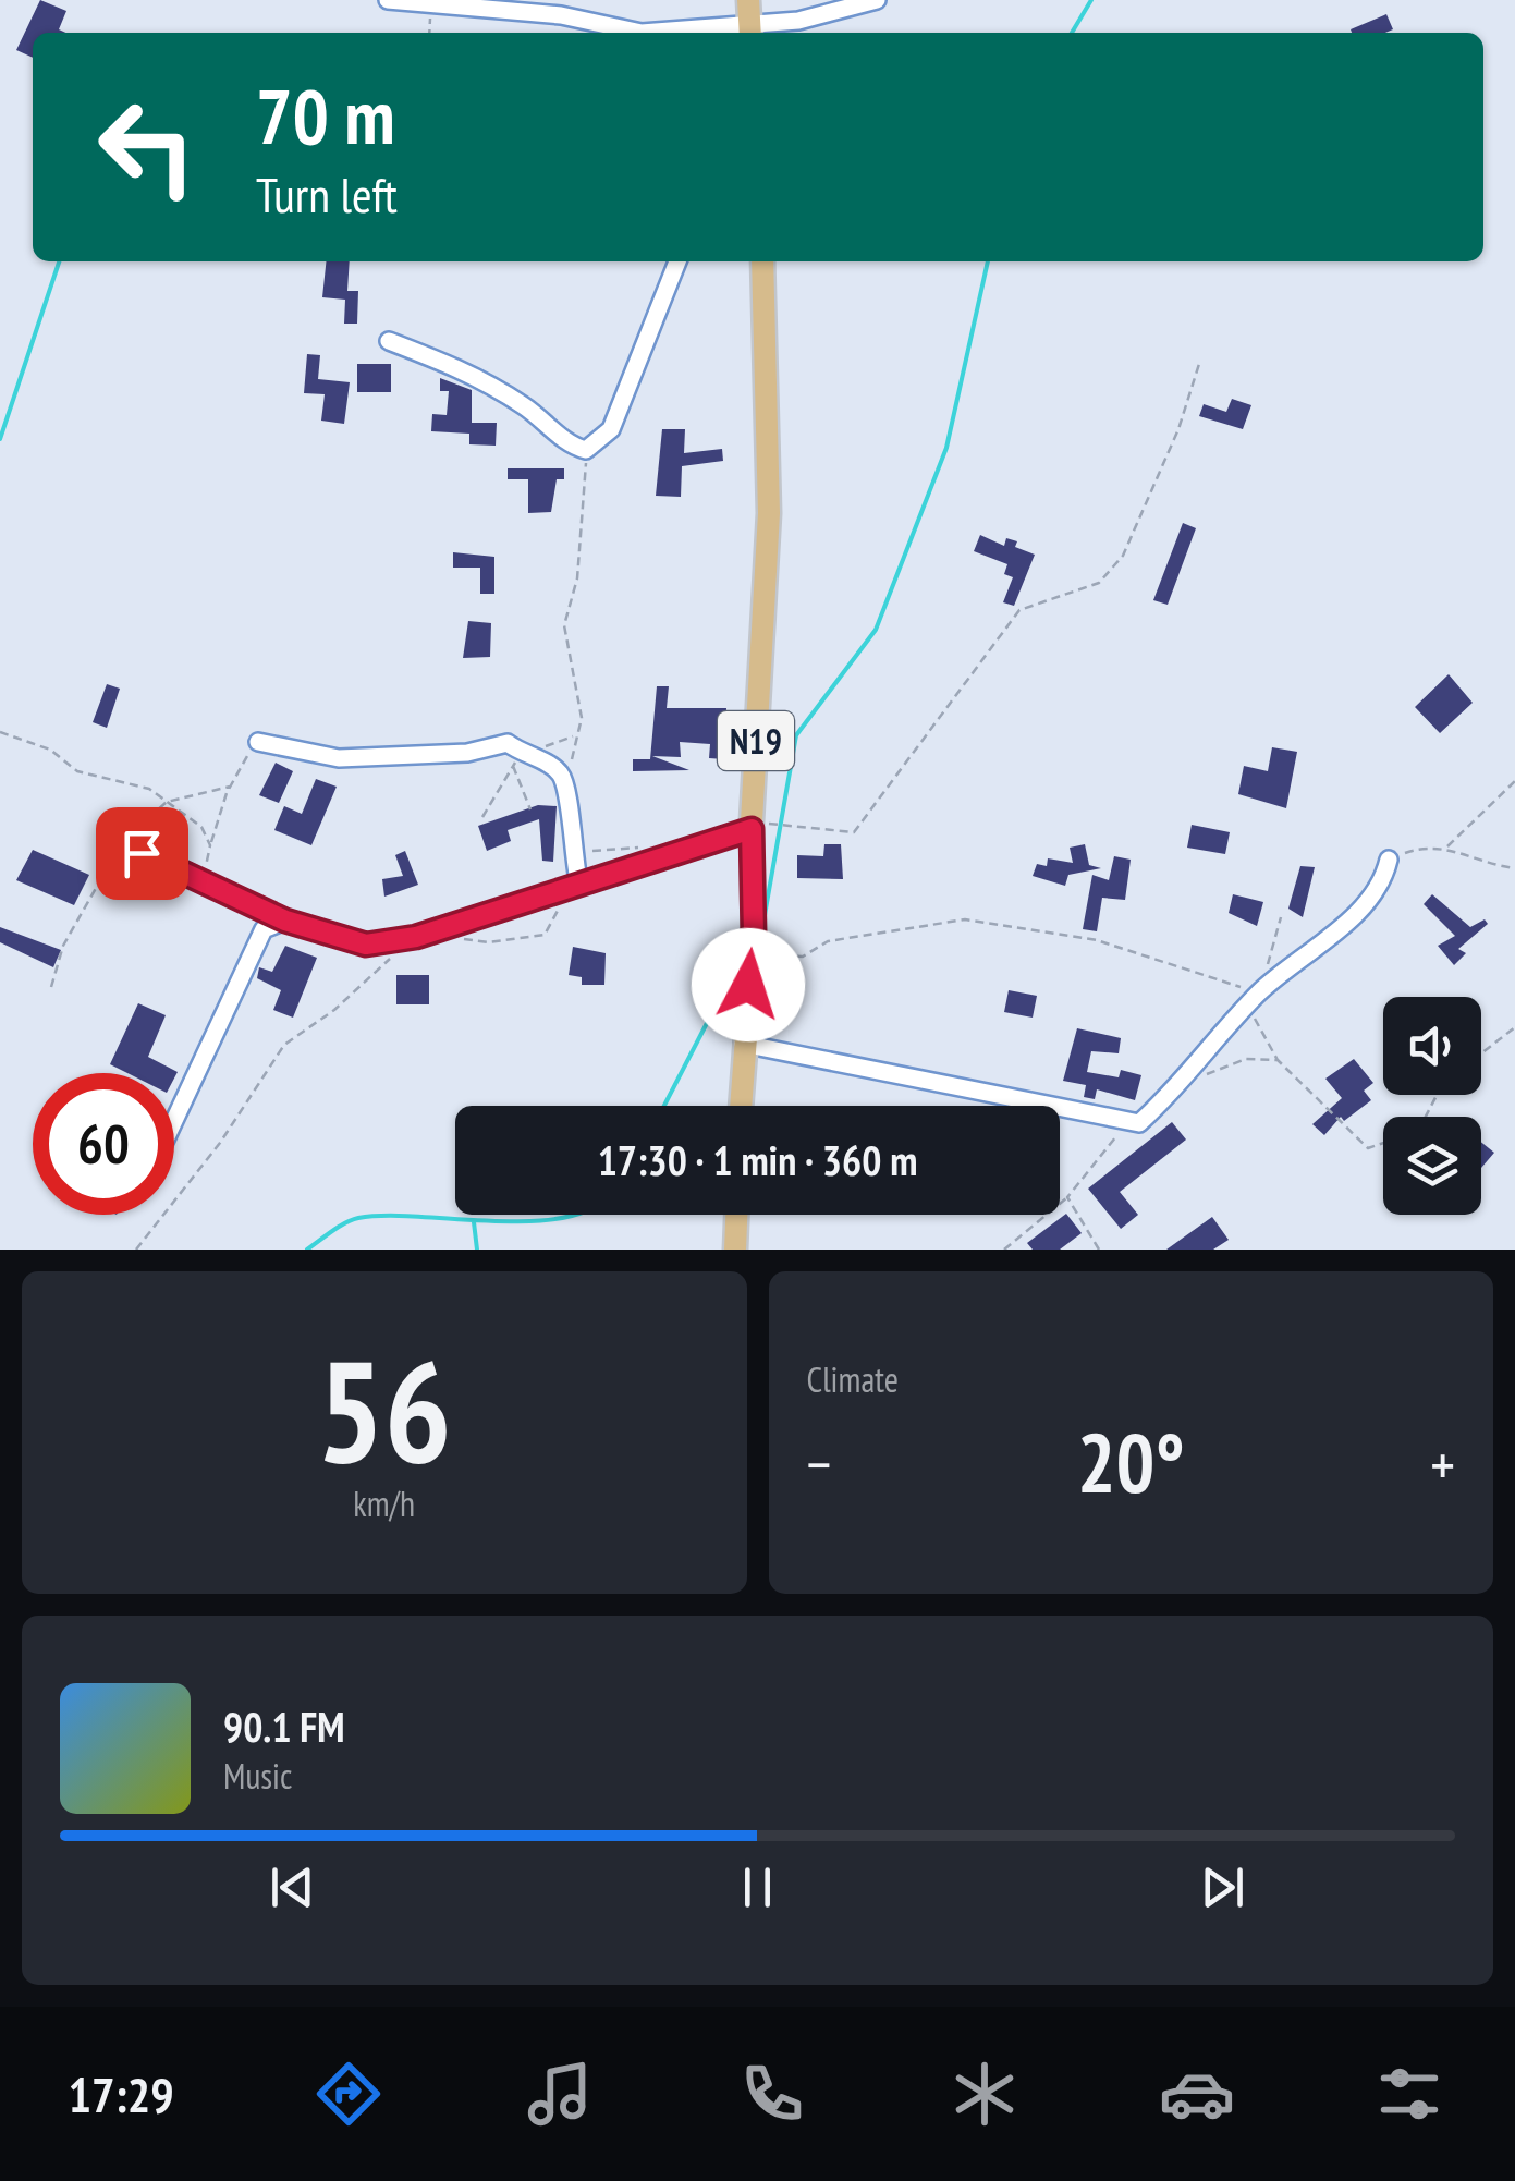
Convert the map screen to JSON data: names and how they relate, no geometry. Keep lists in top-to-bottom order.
{
  "streets": {
    "main road": ["N19"]
  },
  "page": {
    "turn": ["70 m", "Turn left"],
    "limit": "60",
    "trip": "17:30 · 1 min · 360 m",
    "tile": [
      ["56", "km/h"],
      "Climate"
    ],
    "heat": ["−", "20°", "+"],
    "song": ["90.1 FM", "Music"],
    "tabs": "17:29"
  }
}
